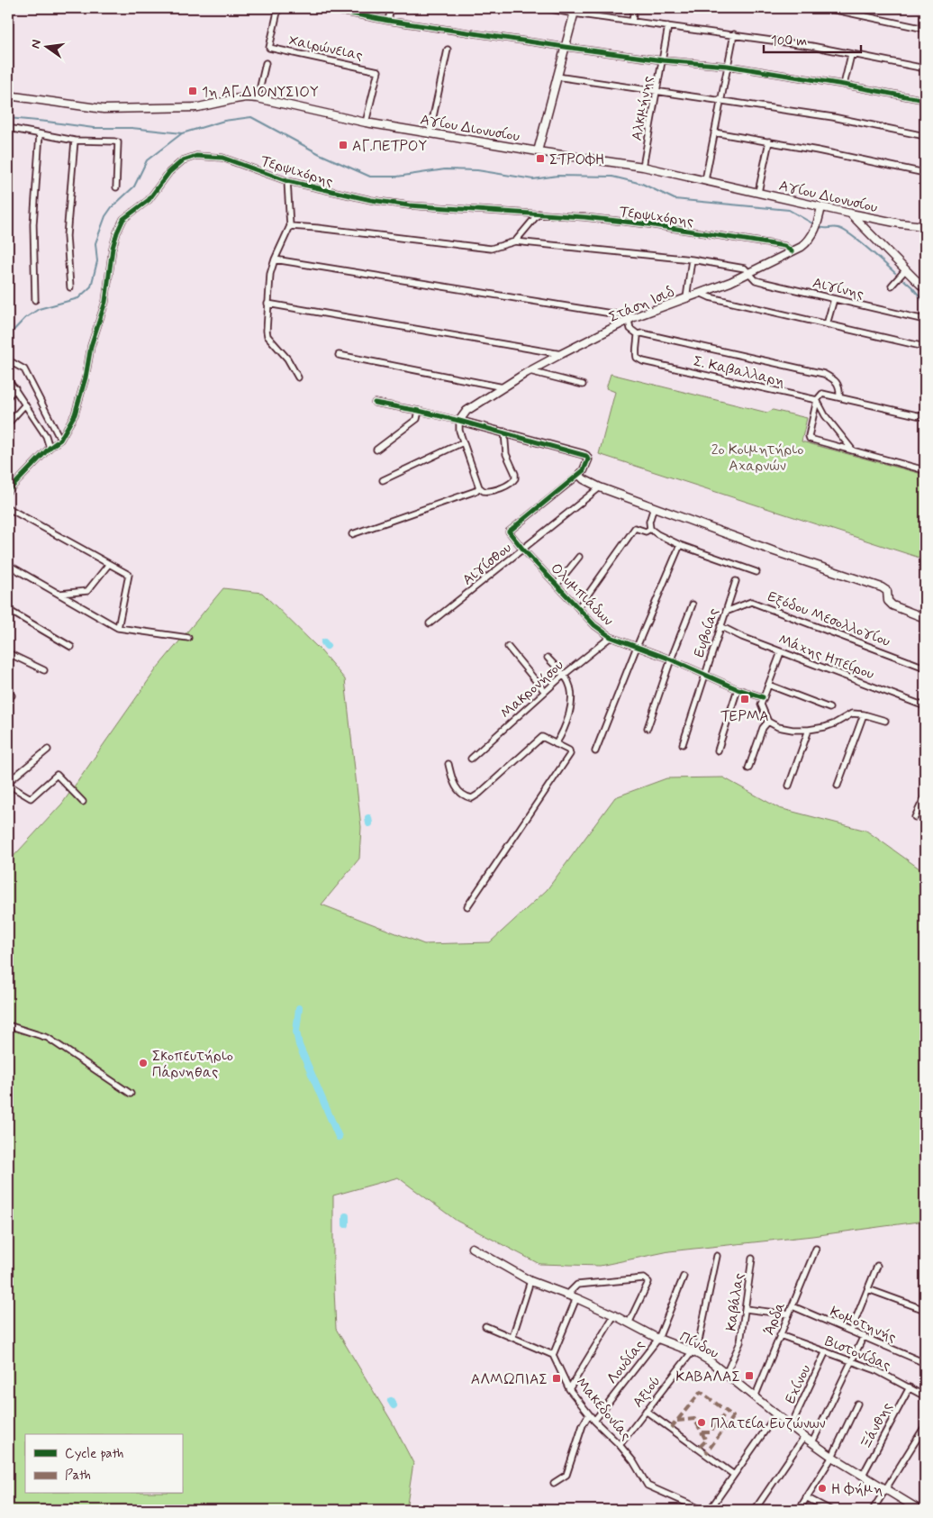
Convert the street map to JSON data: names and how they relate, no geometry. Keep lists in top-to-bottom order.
{
  "streets": {
    "street": [
      "Χαιρώνειας",
      "Αλκμήνης",
      "Αγίου Διονυσίου",
      "Τερψιχόρης",
      "Αιγίνης",
      "Στάση Ισιδ",
      "Σ. Καβαλλαρη",
      "Αιγίσθου",
      "Ολυμπιάδων",
      "Εξόδου Μεσολλογίου",
      "Ευβοίας",
      "Μάχης Ηπείρου",
      "Μακρονήσου",
      "Καβάλας",
      "Άρδα",
      "Κομοτηνής",
      "Πίνδου",
      "Βιστονίδας",
      "Λουδίας",
      "Εχίνου",
      "Αξιού",
      "Μακεδονίας",
      "Ξάνθης"
    ]
  },
  "crossings": [
    ["Χαιρώνειας", "Αγίου Διονυσίου"],
    ["Αλκμήνης", "Αγίου Διονυσίου"],
    ["Αγίου Διονυσίου", "Στάση Ισιδ"],
    ["Τερψιχόρης", "Στάση Ισιδ"],
    ["Αιγίνης", "Στάση Ισιδ"],
    ["Αιγίσθου", "Ολυμπιάδων"],
    ["Ολυμπιάδων", "Ευβοίας"],
    ["Ολυμπιάδων", "Μακρονήσου"],
    ["Εξόδου Μεσολλογίου", "Ευβοίας"],
    ["Ευβοίας", "Μάχης Ηπείρου"],
    ["Καβάλας", "Πίνδου"],
    ["Άρδα", "Κομοτηνής"],
    ["Άρδα", "Πίνδου"],
    ["Άρδα", "Βιστονίδας"],
    ["Πίνδου", "Λουδίας"],
    ["Πίνδου", "Εχίνου"],
    ["Πίνδου", "Αξιού"],
    ["Πίνδου", "Ξάνθης"],
    ["Βιστονίδας", "Εχίνου"],
    ["Βιστονίδας", "Ξάνθης"],
    ["Λουδίας", "Μακεδονίας"],
    ["Αξιού", "Μακεδονίας"]
  ],
  "parks": ["2ο Κοιμητήριο Αχαρνών"],
  "places": {
    "transit": [
      "1η ΑΓ.ΔΙΟΝΥΣΙΟΥ",
      "ΑΓ.ΠΕΤΡΟΥ",
      "ΣΤΡΟΦΗ",
      "ΤΕΡΜΑ",
      "ΚΑΒΑΛΑΣ",
      "ΑΛΜΩΠΙΑΣ"
    ],
    "other": ["Σκοπευτήριο Πάρνηθας", "Πλατεία Ευζώνων", "Η Φήμη"]
  },
  "legend": ["Cycle path", "Path"],
  "scale_bar": "100 m",
  "north": "left"
}
